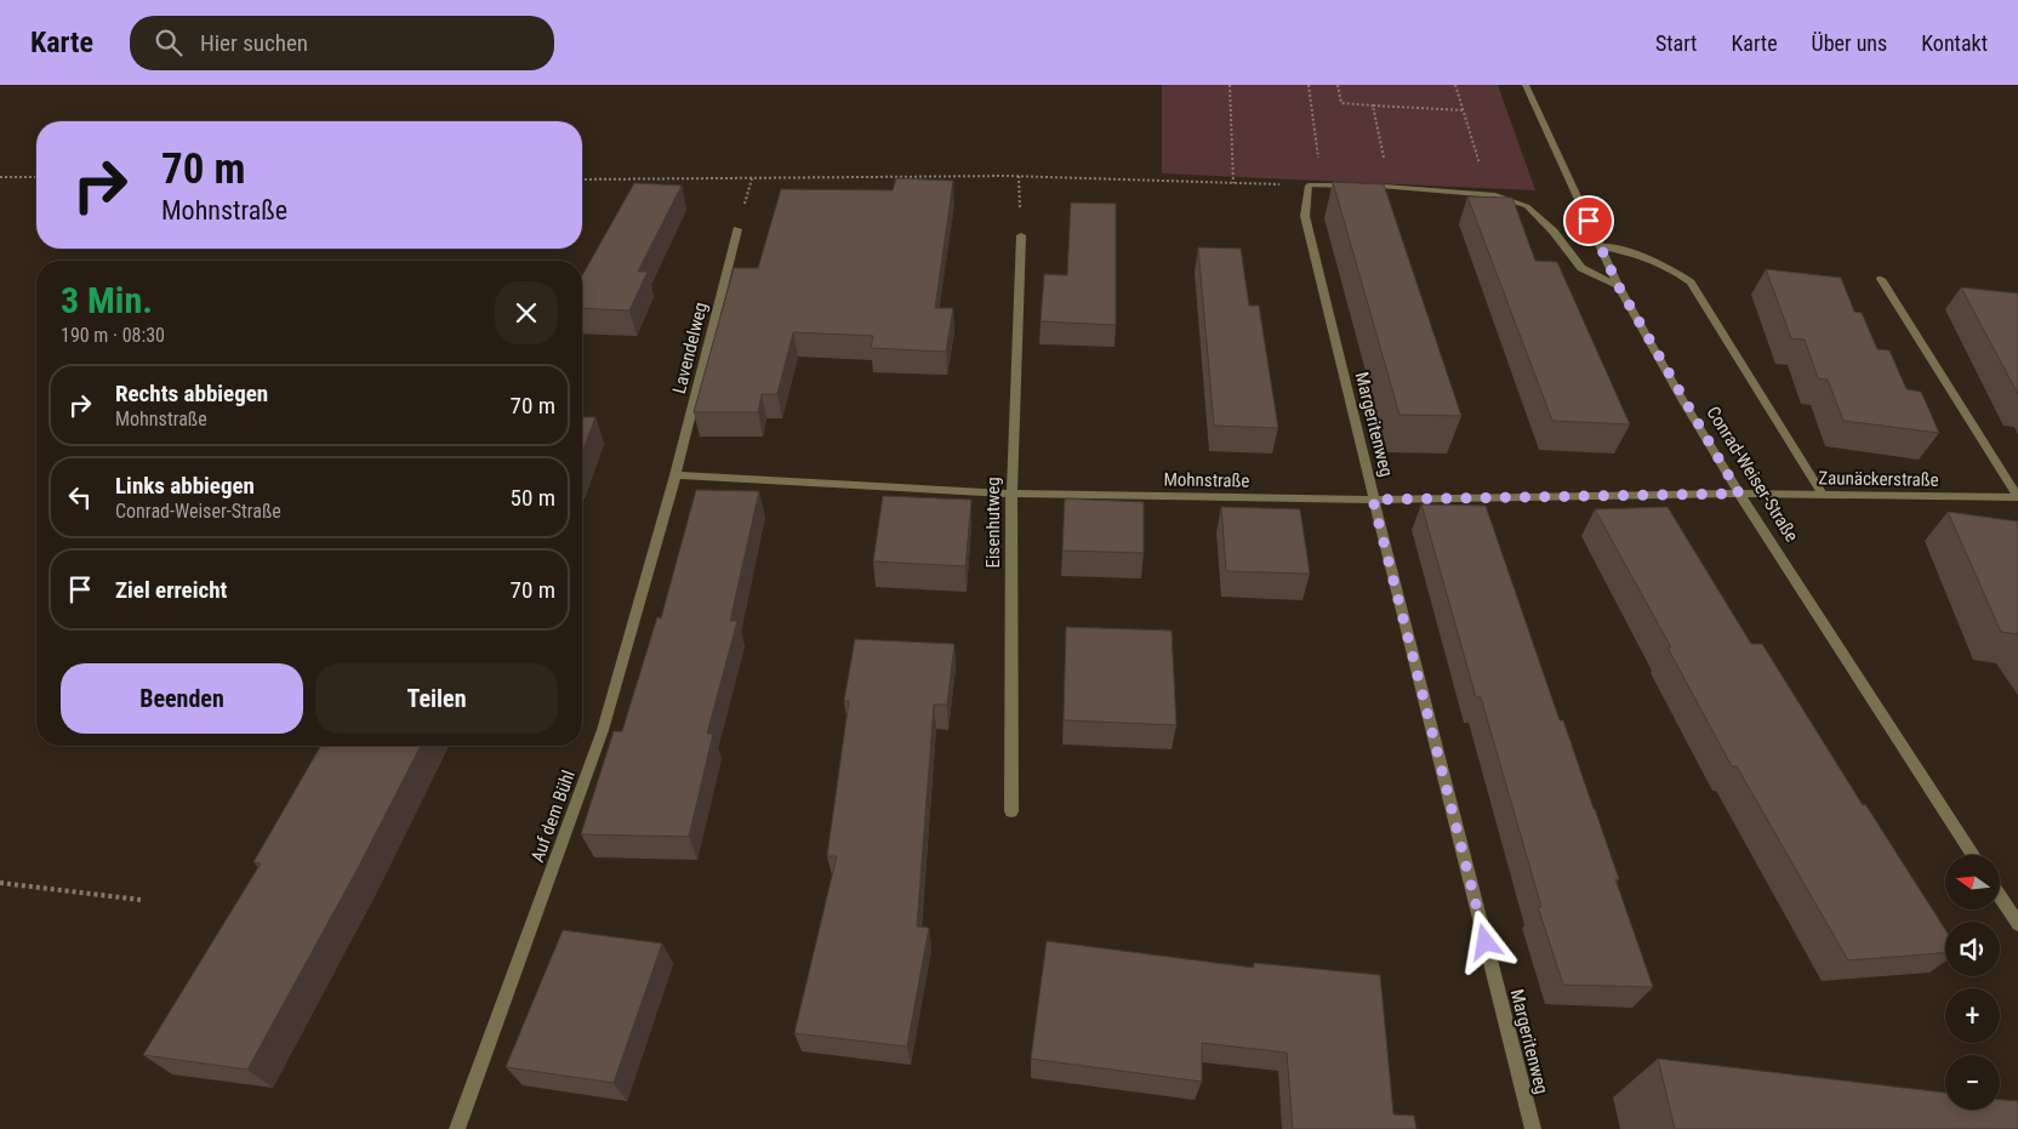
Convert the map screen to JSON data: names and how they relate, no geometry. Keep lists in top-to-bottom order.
{
  "streets": {
    "street": [
      "Lavendelweg",
      "Margeritenweg",
      "Conrad-Weiser-Straße",
      "Zaunäckerstraße",
      "Mohnstraße",
      "Eisenhutweg",
      "Auf dem Bühl"
    ]
  },
  "crossings": [
    ["Lavendelweg", "Mohnstraße"],
    ["Lavendelweg", "Auf dem Bühl"],
    ["Margeritenweg", "Mohnstraße"],
    ["Conrad-Weiser-Straße", "Zaunäckerstraße"],
    ["Conrad-Weiser-Straße", "Mohnstraße"],
    ["Zaunäckerstraße", "Mohnstraße"],
    ["Mohnstraße", "Eisenhutweg"],
    ["Mohnstraße", "Auf dem Bühl"]
  ],
  "north": "left",
  "page": {
    "header": "Karte",
    "search": "Hier suchen",
    "nav": [
      "Start",
      "Karte",
      "Über uns",
      "Kontakt"
    ],
    "turn": ["70 m", "Mohnstraße"],
    "heading": ["3 Min.", "190 m · 08:30"],
    "list": [
      {
        "name": "Rechts abbiegen",
        "note": "Mohnstraße",
        "value": "70 m"
      },
      {
        "name": "Links abbiegen",
        "note": "Conrad-Weiser-Straße",
        "value": "50 m"
      },
      {
        "name": "Ziel erreicht",
        "value": "70 m"
      }
    ],
    "buttons": ["Beenden", "Teilen"],
    "map_buttons": ["+", "−"]
  }
}
